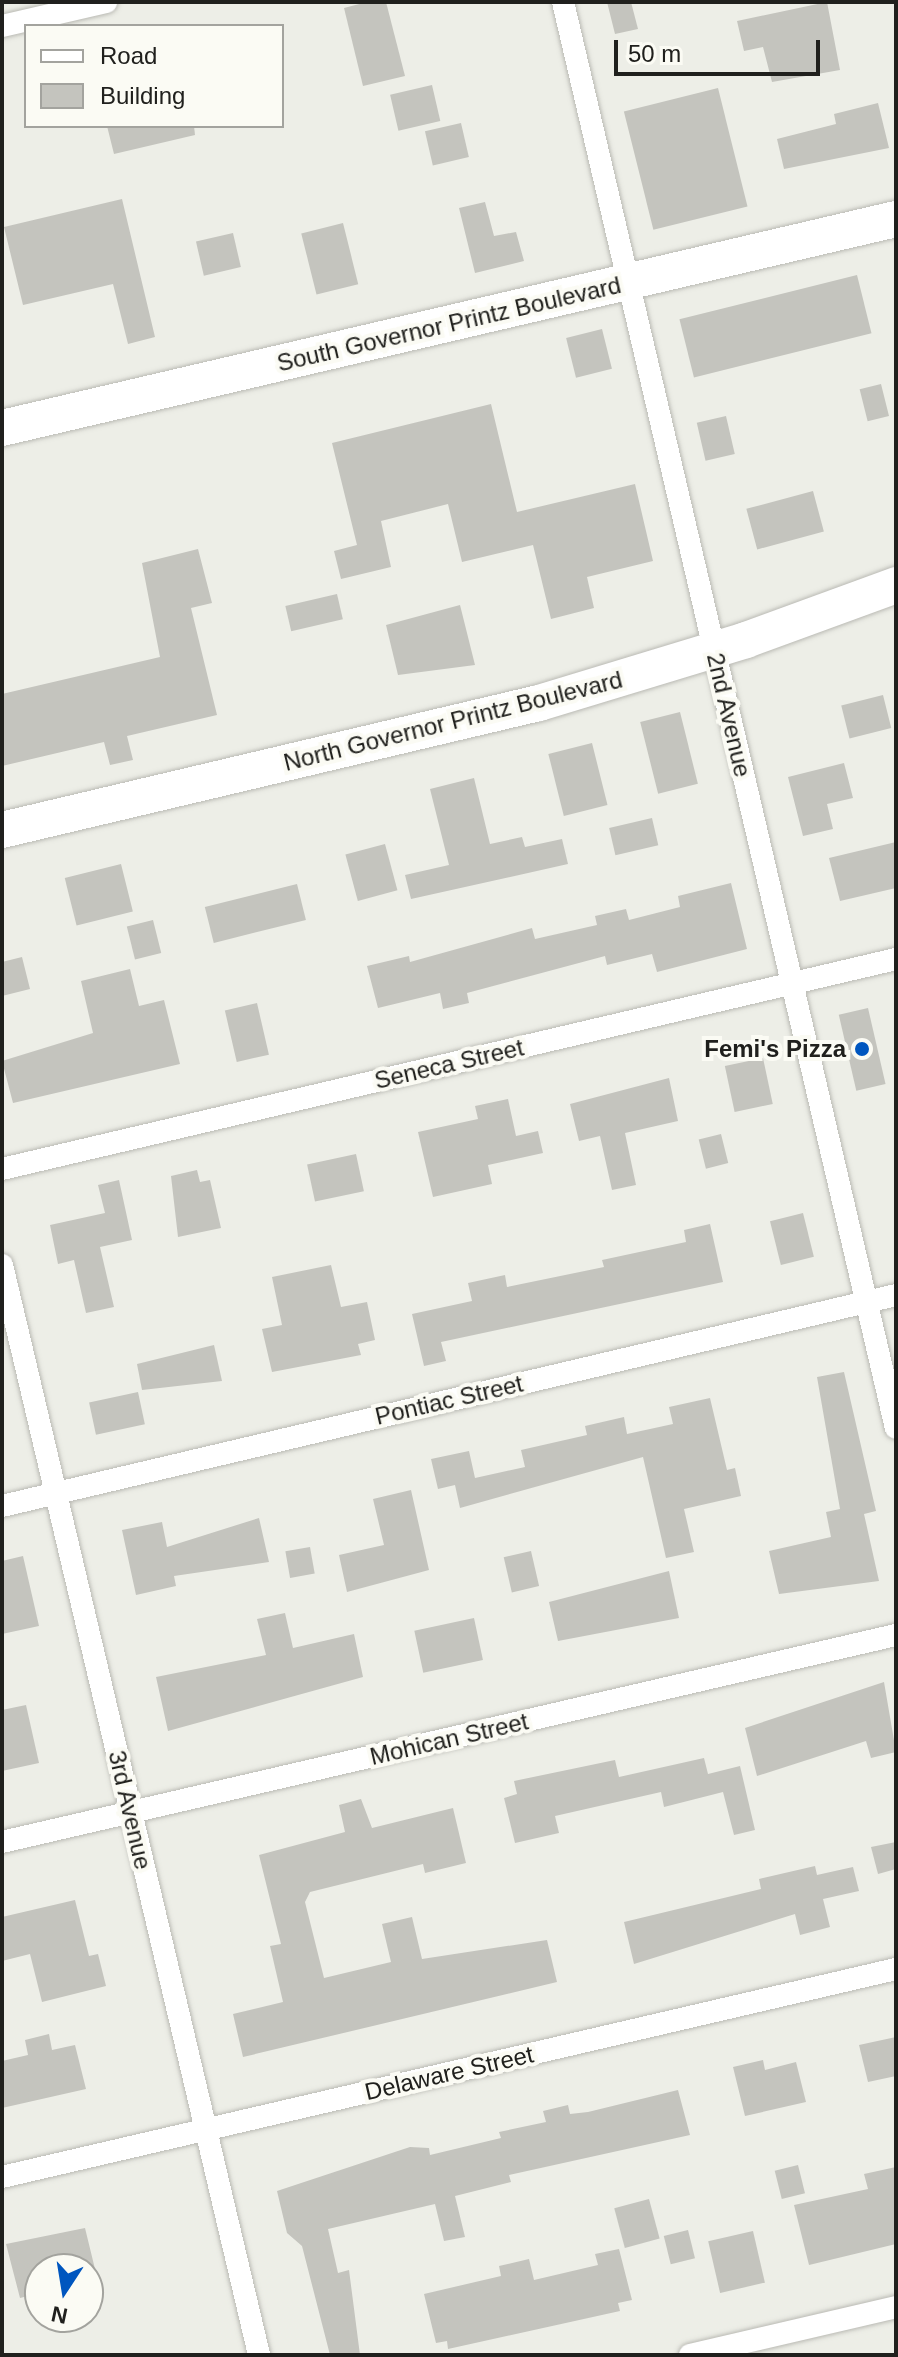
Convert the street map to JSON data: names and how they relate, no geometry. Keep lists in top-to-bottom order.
{
  "streets": {
    "main road": ["South Governor Printz Boulevard", "North Governor Printz Boulevard"],
    "street": [
      "2nd Avenue",
      "Seneca Street",
      "Pontiac Street",
      "Mohican Street",
      "3rd Avenue",
      "Delaware Street"
    ]
  },
  "crossings": [
    ["South Governor Printz Boulevard", "2nd Avenue"],
    ["2nd Avenue", "North Governor Printz Boulevard"],
    ["2nd Avenue", "Seneca Street"],
    ["2nd Avenue", "Pontiac Street"],
    ["Pontiac Street", "3rd Avenue"],
    ["Mohican Street", "3rd Avenue"],
    ["3rd Avenue", "Delaware Street"]
  ],
  "places": ["Femi's Pizza"],
  "legend": ["Road", "Building"],
  "scale_bar": "50 m",
  "north": "bottom"
}
